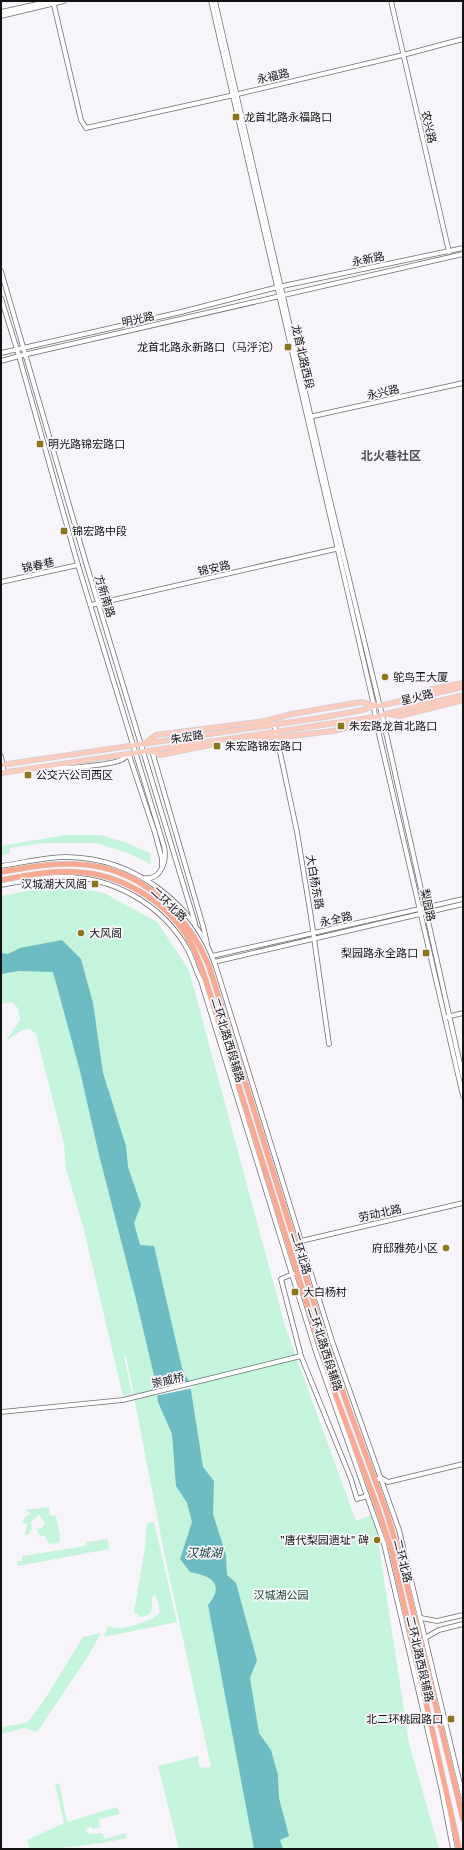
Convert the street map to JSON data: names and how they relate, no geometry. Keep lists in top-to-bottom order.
{
  "streets": {
    "highway": ["二环北路"],
    "main road": [
      "永福路",
      "农兴路",
      "永新路",
      "明光路",
      "龙首北路西段",
      "永兴路",
      "锦春巷",
      "锦安路",
      "方新南路",
      "星火路",
      "朱宏路",
      "大白杨东路",
      "梨园路",
      "永全路",
      "二环北路西段辅路",
      "劳动北路",
      "崇威桥"
    ]
  },
  "crossings": [
    ["永福路", "农兴路"],
    ["永福路", "龙首北路西段"],
    ["农兴路", "永新路"],
    ["永新路", "明光路"],
    ["永新路", "龙首北路西段"],
    ["明光路", "龙首北路西段"],
    ["明光路", "方新南路"],
    ["龙首北路西段", "永兴路"],
    ["龙首北路西段", "锦安路"],
    ["龙首北路西段", "星火路"],
    ["龙首北路西段", "朱宏路"],
    ["龙首北路西段", "梨园路"],
    ["锦春巷", "方新南路"],
    ["锦安路", "方新南路"],
    ["方新南路", "朱宏路"],
    ["方新南路", "二环北路西段辅路"],
    ["星火路", "朱宏路"],
    ["星火路", "梨园路"],
    ["朱宏路", "大白杨东路"],
    ["朱宏路", "梨园路"],
    ["大白杨东路", "永全路"],
    ["梨园路", "永全路"],
    ["永全路", "二环北路西段辅路"],
    ["二环北路西段辅路", "劳动北路"]
  ],
  "districts": ["北火巷社区"],
  "water": ["汉城湖"],
  "parks": ["汉城湖公园"],
  "places": {
    "transit": [
      "龙首北路永福路口",
      "龙首北路永新路口（马泘沱）",
      "明光路锦宏路口",
      "锦宏路中段",
      "朱宏路龙首北路口",
      "朱宏路锦宏路口",
      "公交六公司西区",
      "汉城湖大风阁",
      "梨园路永全路口",
      "大白杨村",
      "北二环桃园路口"
    ],
    "other": [
      "鸵鸟王大厦",
      "大风阁",
      "府邸雅苑小区",
      "\"唐代梨园遗址\" 碑"
    ]
  }
}
